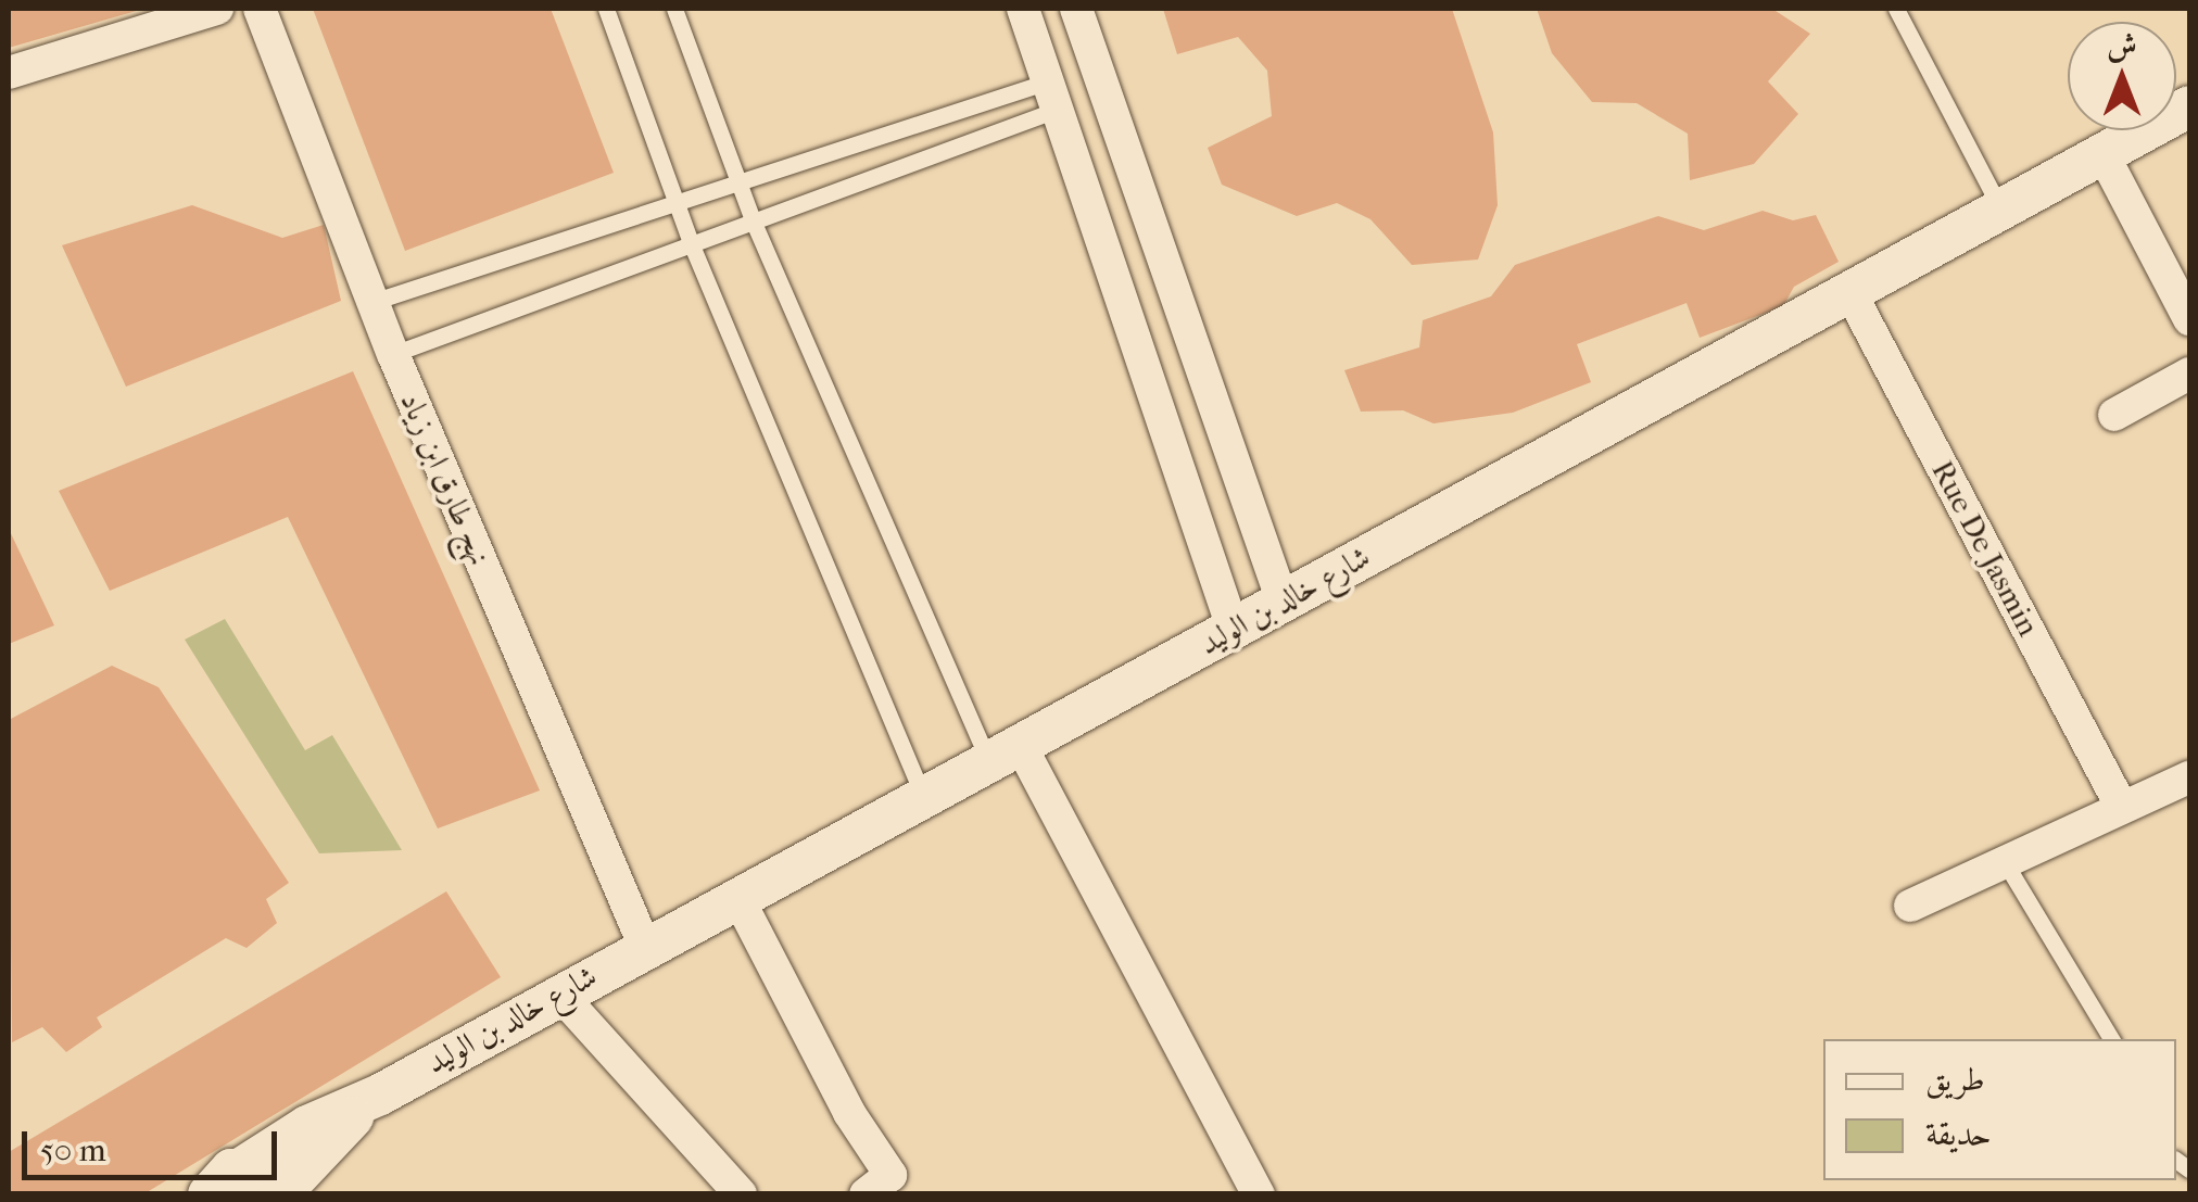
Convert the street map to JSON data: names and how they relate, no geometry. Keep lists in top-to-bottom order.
{
  "streets": {
    "street": ["نهج طارق ابن زياد", "Rue De Jasmin", "شارع خالد بن الوليد"]
  },
  "crossings": [
    ["نهج طارق ابن زياد", "شارع خالد بن الوليد"],
    ["Rue De Jasmin", "شارع خالد بن الوليد"]
  ],
  "legend": ["طريق", "حديقة"],
  "scale_bar": "50 m",
  "north": "top"
}
